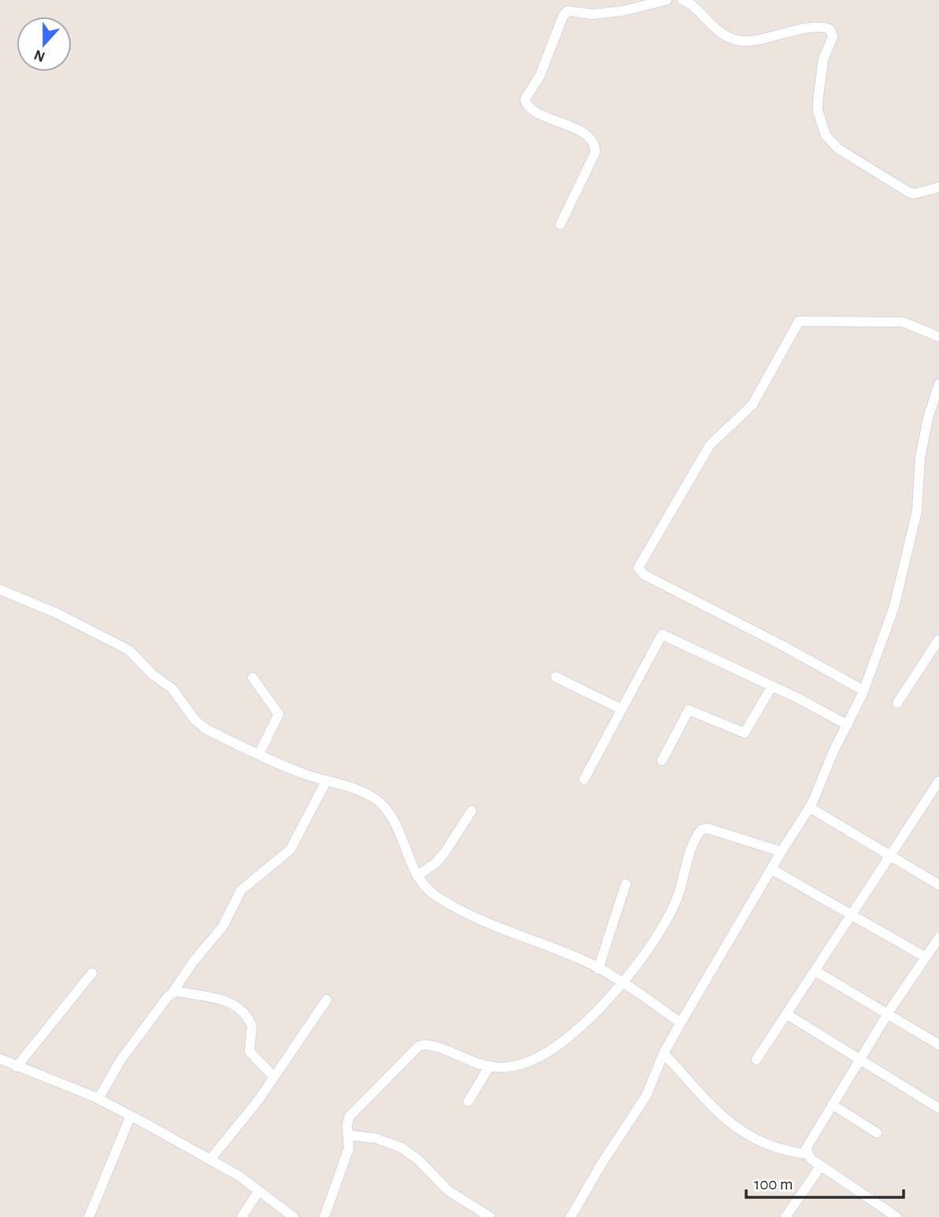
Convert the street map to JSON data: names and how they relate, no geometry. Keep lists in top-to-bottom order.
{
  "scale_bar": "100 m",
  "north": "bottom"
}
